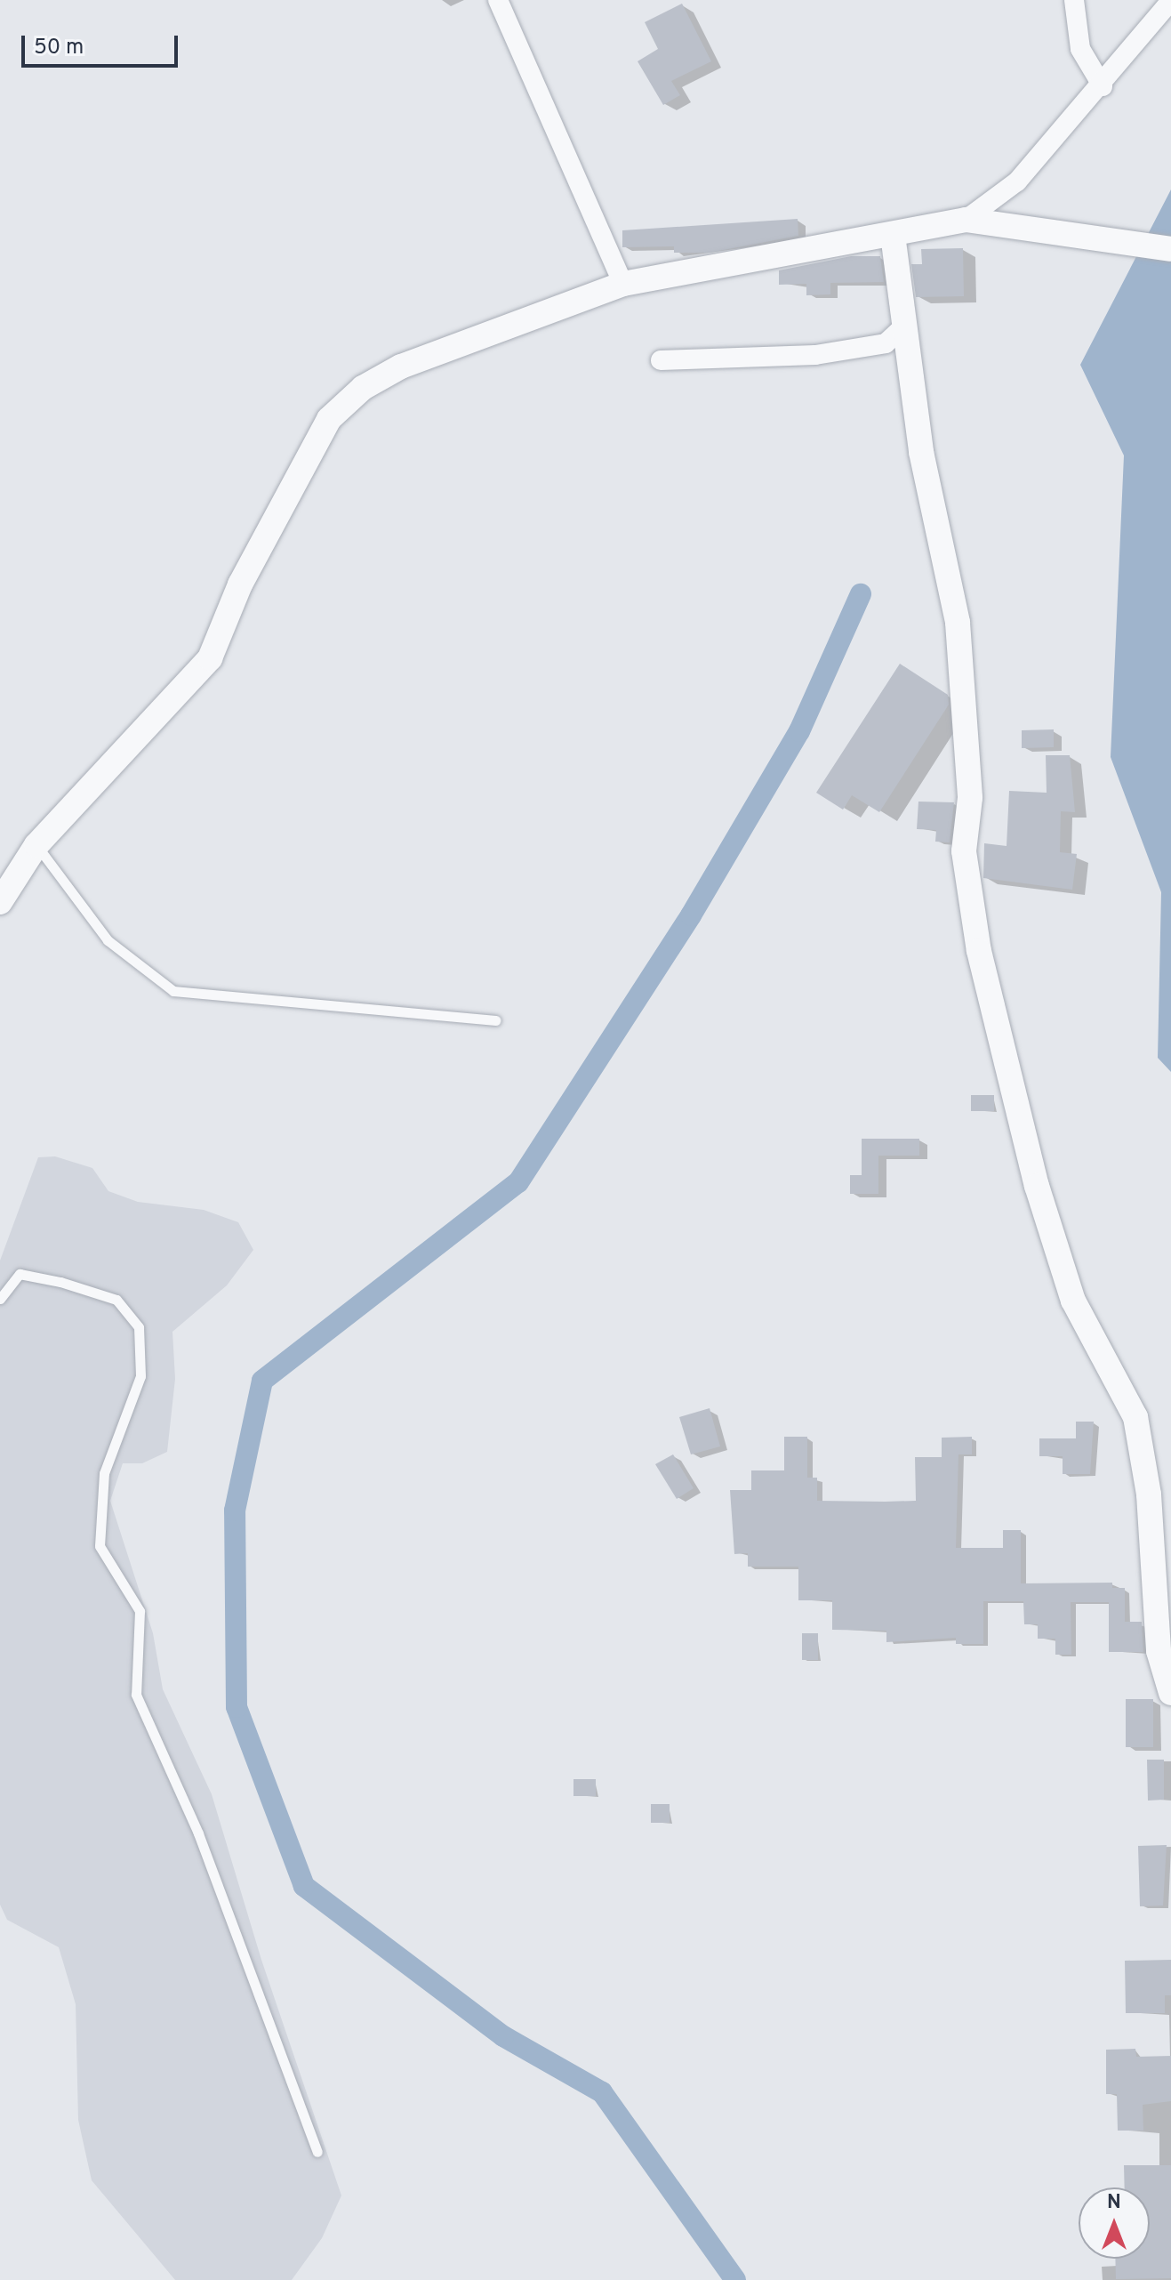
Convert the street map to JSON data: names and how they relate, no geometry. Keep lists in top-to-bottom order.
{
  "scale_bar": "50 m",
  "north": "top"
}
